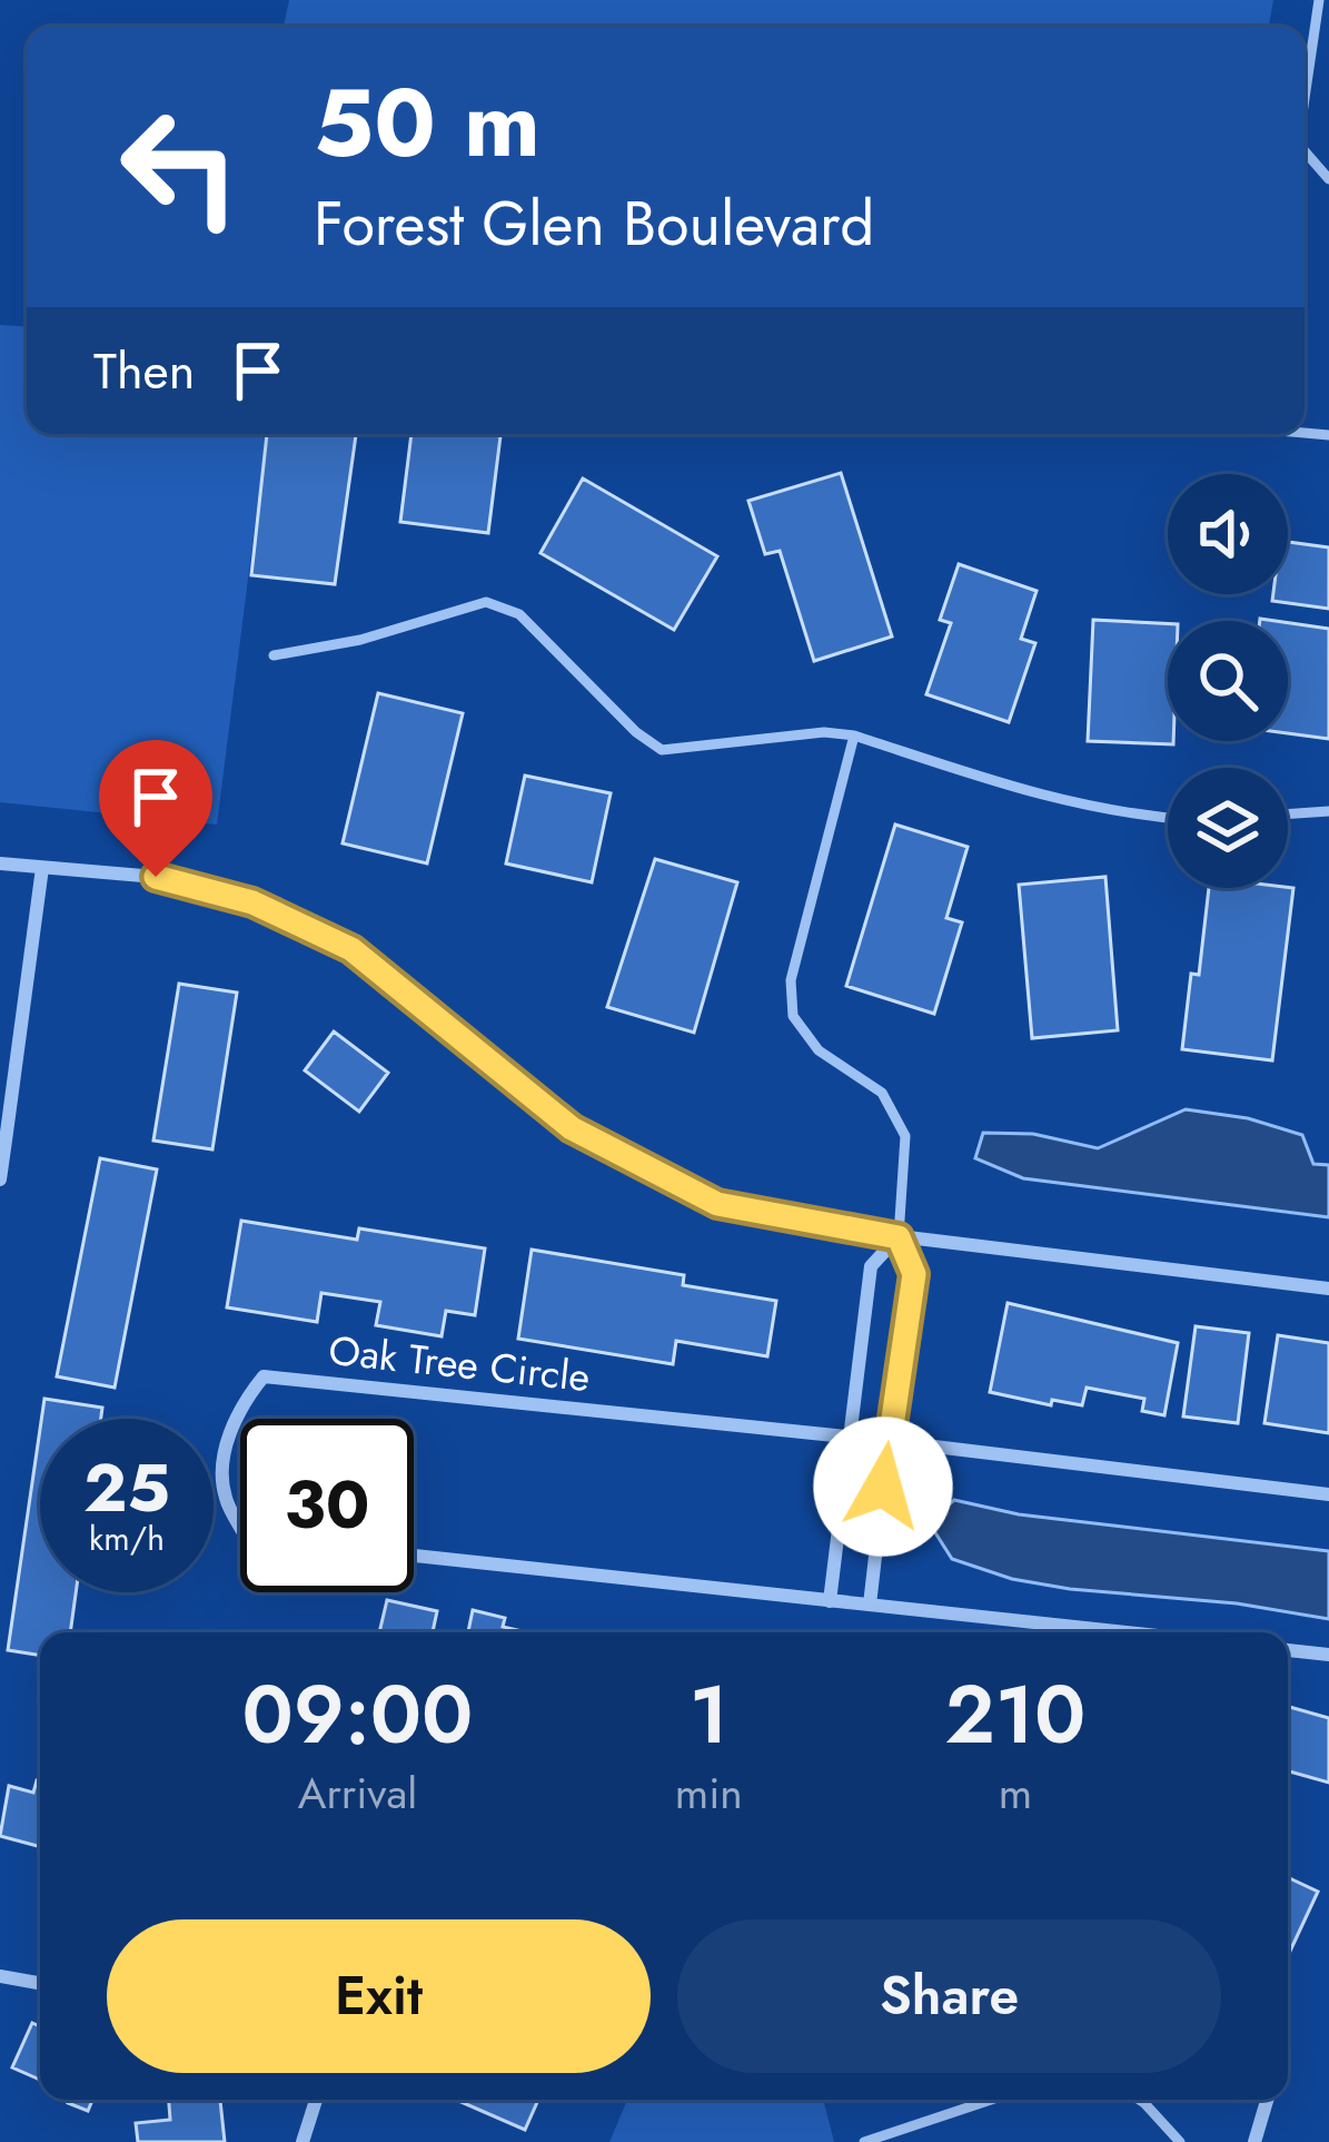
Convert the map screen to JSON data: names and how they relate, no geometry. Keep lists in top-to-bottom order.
{
  "streets": {
    "street": ["Oak Tree Circle"]
  },
  "page": {
    "turn": ["50 m", "Forest Glen Boulevard"],
    "then": "Then",
    "speed": "25 km/h",
    "limit": "30",
    "eta": [
      "09:00",
      "Arrival",
      "1",
      "min",
      "210",
      "m"
    ],
    "buttons": ["Exit", "Share"]
  }
}
